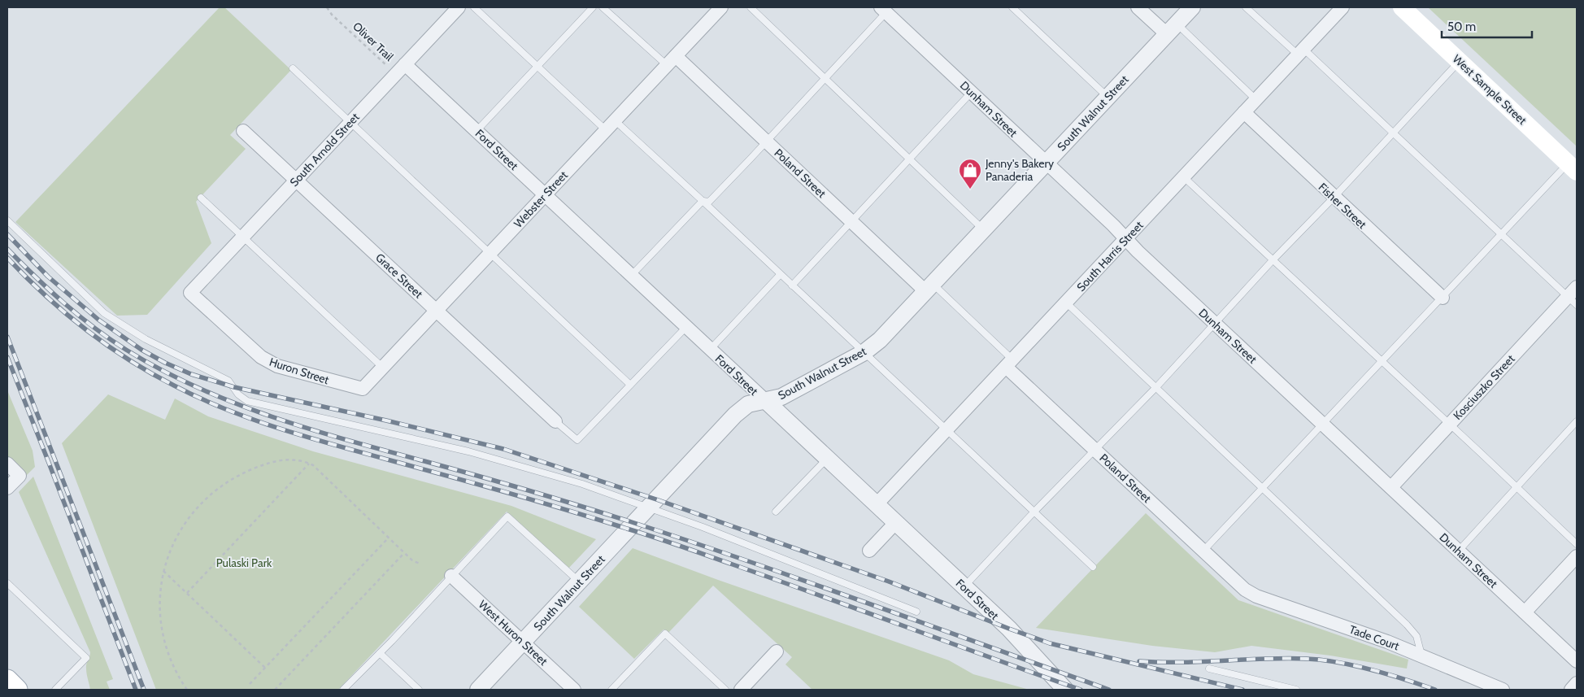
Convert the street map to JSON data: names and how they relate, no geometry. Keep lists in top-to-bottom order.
{
  "streets": {
    "main road": ["West Sample Street"],
    "street": [
      "Dunham Street",
      "South Walnut Street",
      "South Arnold Street",
      "Ford Street",
      "Poland Street",
      "Webster Street",
      "Fisher Street",
      "South Harris Street",
      "Grace Street",
      "Huron Street",
      "Kosciuszko Street",
      "West Huron Street",
      "Tade Court"
    ],
    "path": ["Oliver Trail"]
  },
  "crossings": [
    ["Dunham Street", "South Walnut Street"],
    ["Dunham Street", "South Harris Street"],
    ["Dunham Street", "Kosciuszko Street"],
    ["South Walnut Street", "Ford Street"],
    ["South Walnut Street", "Poland Street"],
    ["South Walnut Street", "West Huron Street"],
    ["South Arnold Street", "Ford Street"],
    ["South Arnold Street", "Grace Street"],
    ["South Arnold Street", "Huron Street"],
    ["Ford Street", "Webster Street"],
    ["Ford Street", "South Harris Street"],
    ["Poland Street", "Webster Street"],
    ["Poland Street", "South Harris Street"],
    ["Poland Street", "Tade Court"],
    ["Webster Street", "Grace Street"],
    ["Webster Street", "Huron Street"],
    ["Fisher Street", "South Harris Street"]
  ],
  "parks": ["Pulaski Park"],
  "places": {
    "shop": ["Jenny's Bakery Panaderia"]
  },
  "scale_bar": "50 m"
}
